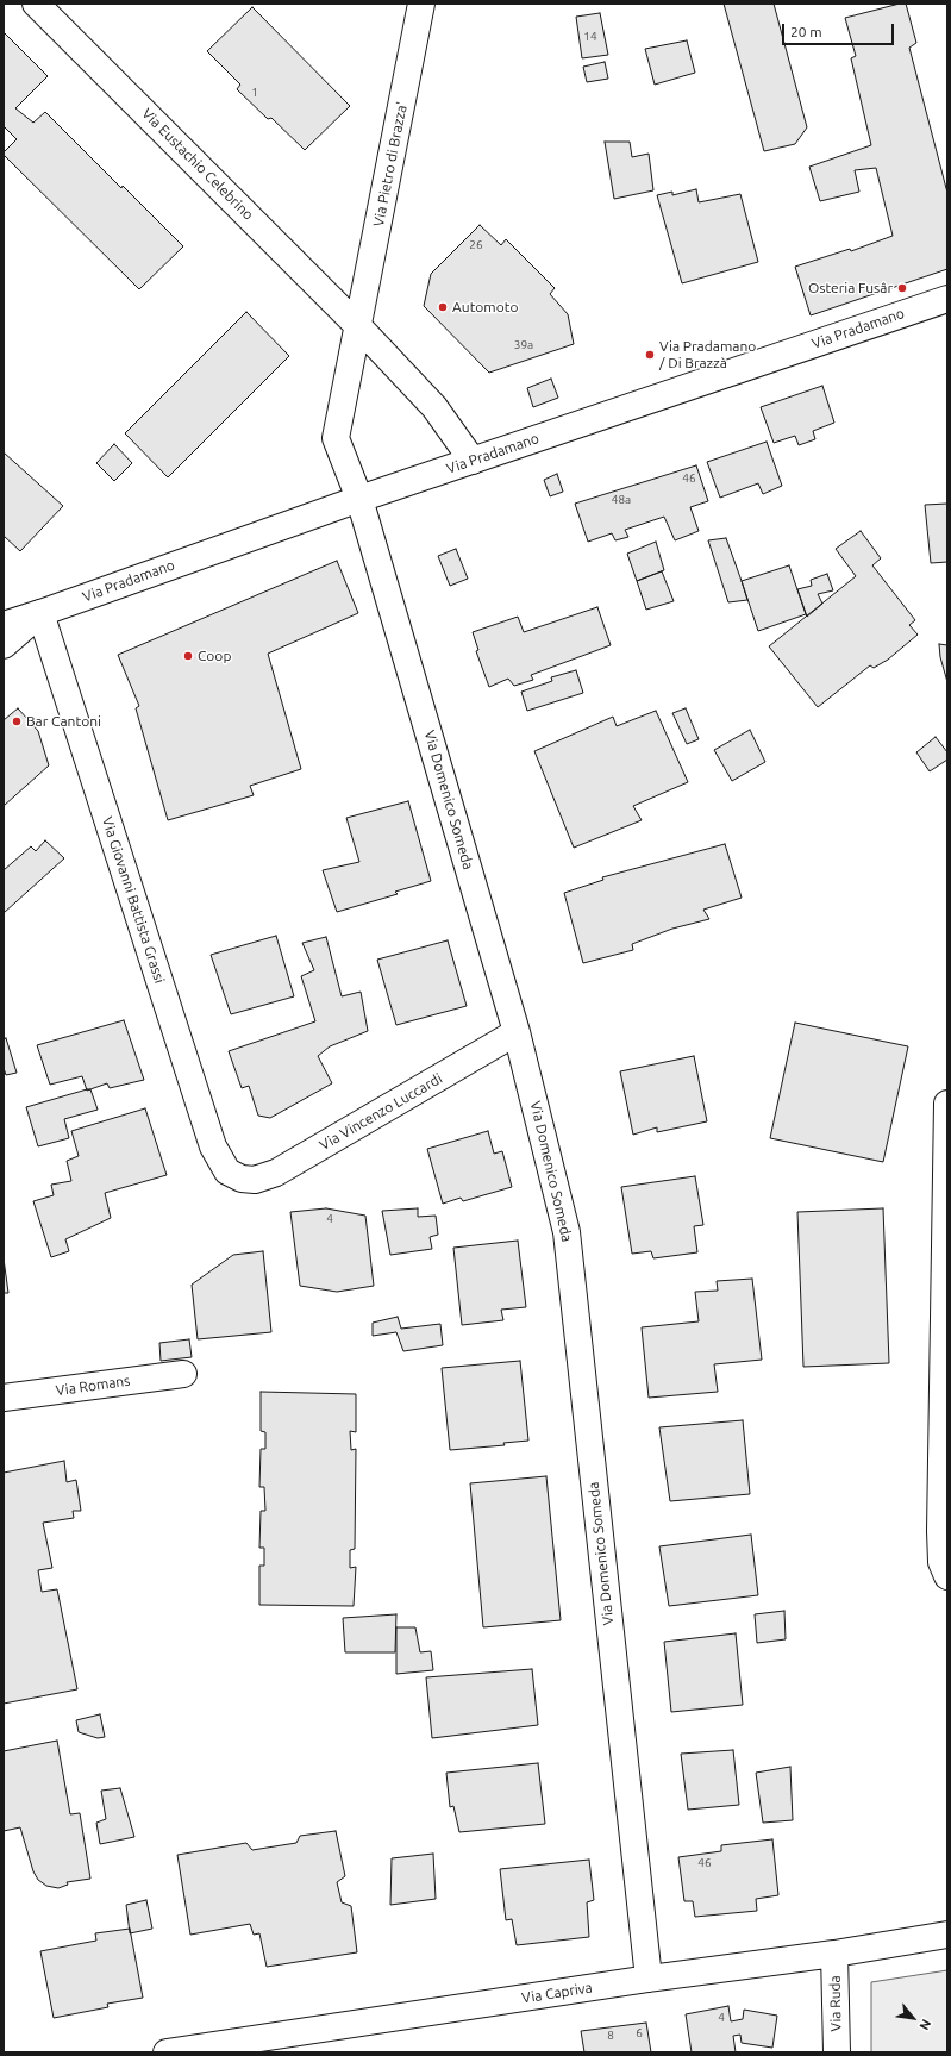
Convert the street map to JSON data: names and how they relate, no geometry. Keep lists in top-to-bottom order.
{
  "streets": {
    "street": [
      "Via Eustachio Celebrino",
      "Via Pietro di Brazza'",
      "Via Pradamano",
      "Via Domenico Someda",
      "Via Giovanni Battista Grassi",
      "Via Vincenzo Luccardi",
      "Via Romans",
      "Via Capriva",
      "Via Ruda"
    ]
  },
  "crossings": [
    ["Via Eustachio Celebrino", "Via Pietro di Brazza'"],
    ["Via Pietro di Brazza'", "Via Pradamano"],
    ["Via Pietro di Brazza'", "Via Domenico Someda"],
    ["Via Pradamano", "Via Domenico Someda"],
    ["Via Pradamano", "Via Giovanni Battista Grassi"],
    ["Via Domenico Someda", "Via Vincenzo Luccardi"],
    ["Via Domenico Someda", "Via Capriva"],
    ["Via Giovanni Battista Grassi", "Via Vincenzo Luccardi"],
    ["Via Capriva", "Via Ruda"]
  ],
  "places": [
    "Osteria Fusâr",
    "Automoto",
    "Via Pradamano / Di Brazzà",
    "Coop",
    "Bar Cantoni"
  ],
  "house_numbers": [
    "14",
    "1",
    "26",
    "39a",
    "46",
    "48a",
    "4",
    "46",
    "4",
    "6",
    "8"
  ],
  "scale_bar": "20 m",
  "north": "bottom right"
}
